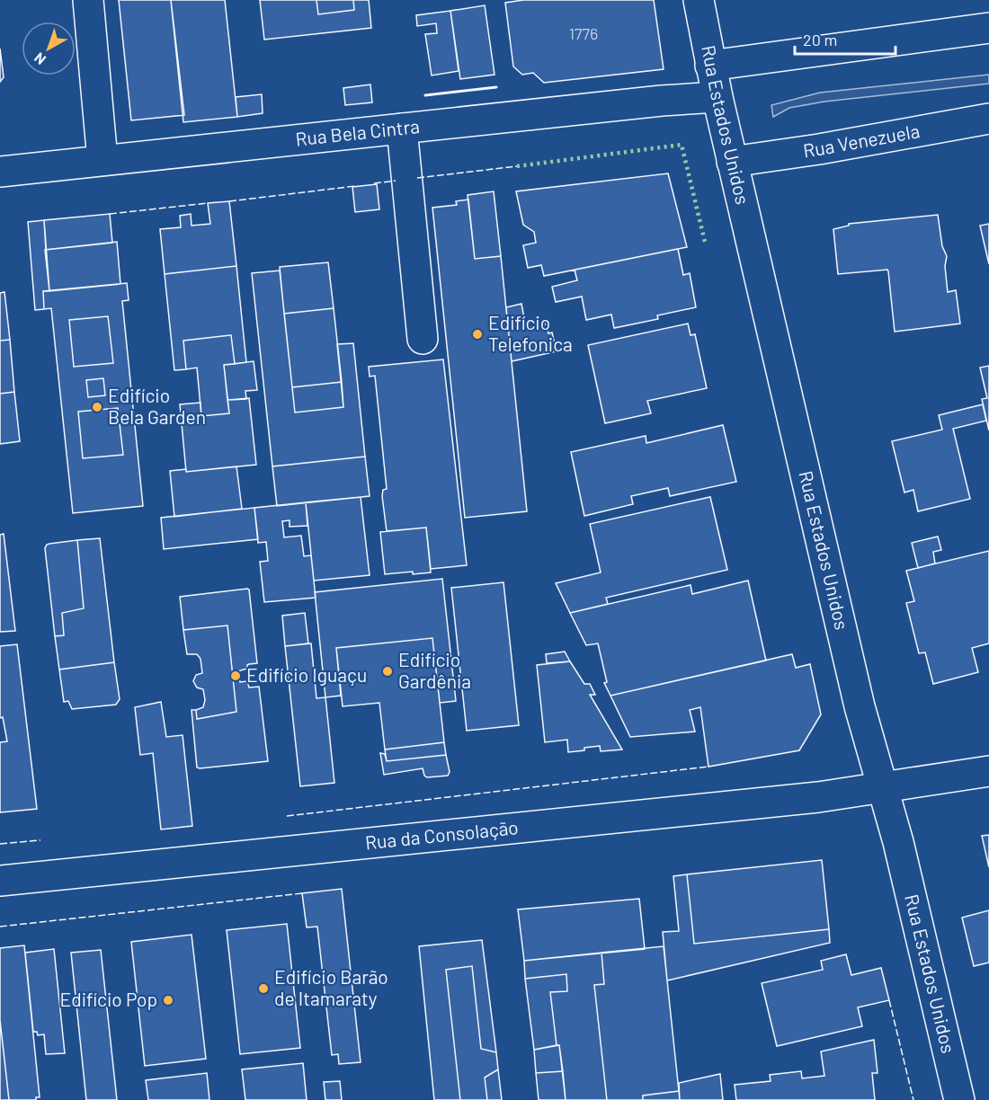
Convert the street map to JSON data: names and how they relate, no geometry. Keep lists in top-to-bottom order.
{
  "streets": {
    "street": [
      "Rua Estados Unidos",
      "Rua Bela Cintra",
      "Rua Venezuela",
      "Rua da Consolação"
    ]
  },
  "crossings": [
    ["Rua Estados Unidos", "Rua Bela Cintra"],
    ["Rua Estados Unidos", "Rua Venezuela"],
    ["Rua Estados Unidos", "Rua da Consolação"]
  ],
  "places": [
    "Edifício Telefonica",
    "Edifício Bela Garden",
    "Edifício Gardênia",
    "Edifício Iguaçu",
    "Edifício Barão de Itamaraty",
    "Edifício Pop"
  ],
  "house_numbers": ["1776"],
  "scale_bar": "20 m",
  "north": "bottom left"
}
